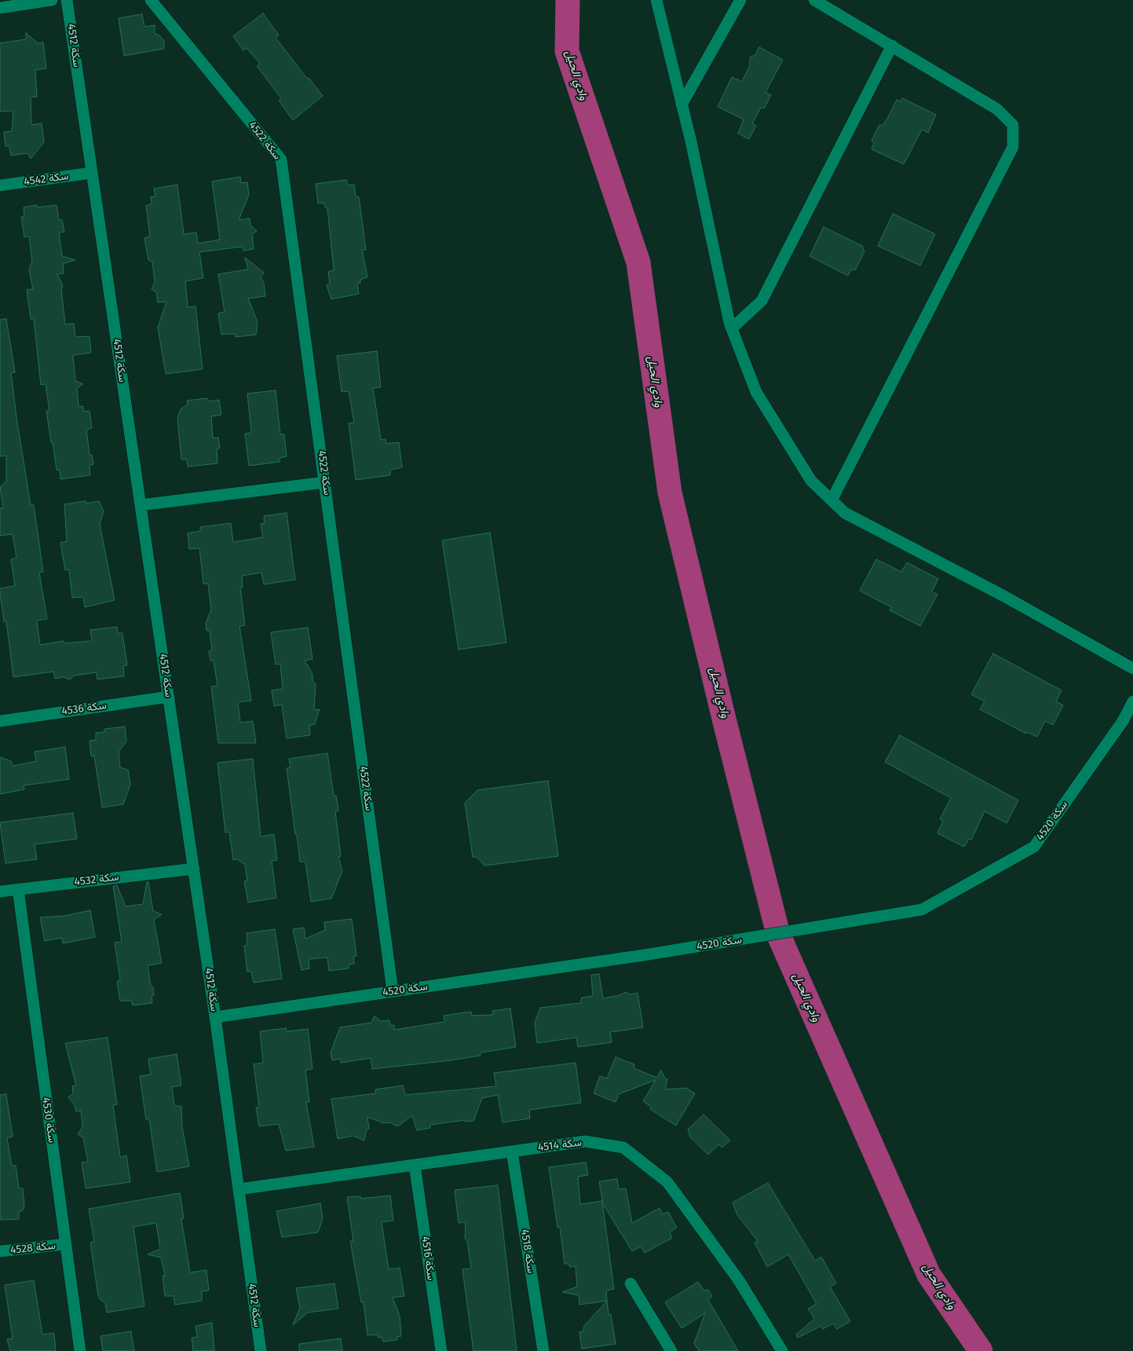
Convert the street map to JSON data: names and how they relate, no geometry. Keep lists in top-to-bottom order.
{
  "streets": {
    "street": [
      "سكة 4512",
      "سكة 4522",
      "سكة 4542",
      "سكة 4536",
      "سكة 4520",
      "سكة 4532",
      "سكة 4530",
      "سكة 4514",
      "سكة 4528",
      "سكة 4518",
      "سكة 4516"
    ]
  },
  "crossings": [
    ["سكة 4512", "سكة 4542"],
    ["سكة 4512", "سكة 4536"],
    ["سكة 4512", "سكة 4520"],
    ["سكة 4512", "سكة 4532"],
    ["سكة 4512", "سكة 4514"],
    ["سكة 4522", "سكة 4520"],
    ["سكة 4532", "سكة 4530"],
    ["سكة 4530", "سكة 4528"],
    ["سكة 4514", "سكة 4518"],
    ["سكة 4514", "سكة 4516"]
  ],
  "water": ["وادي الحيل"]
}
